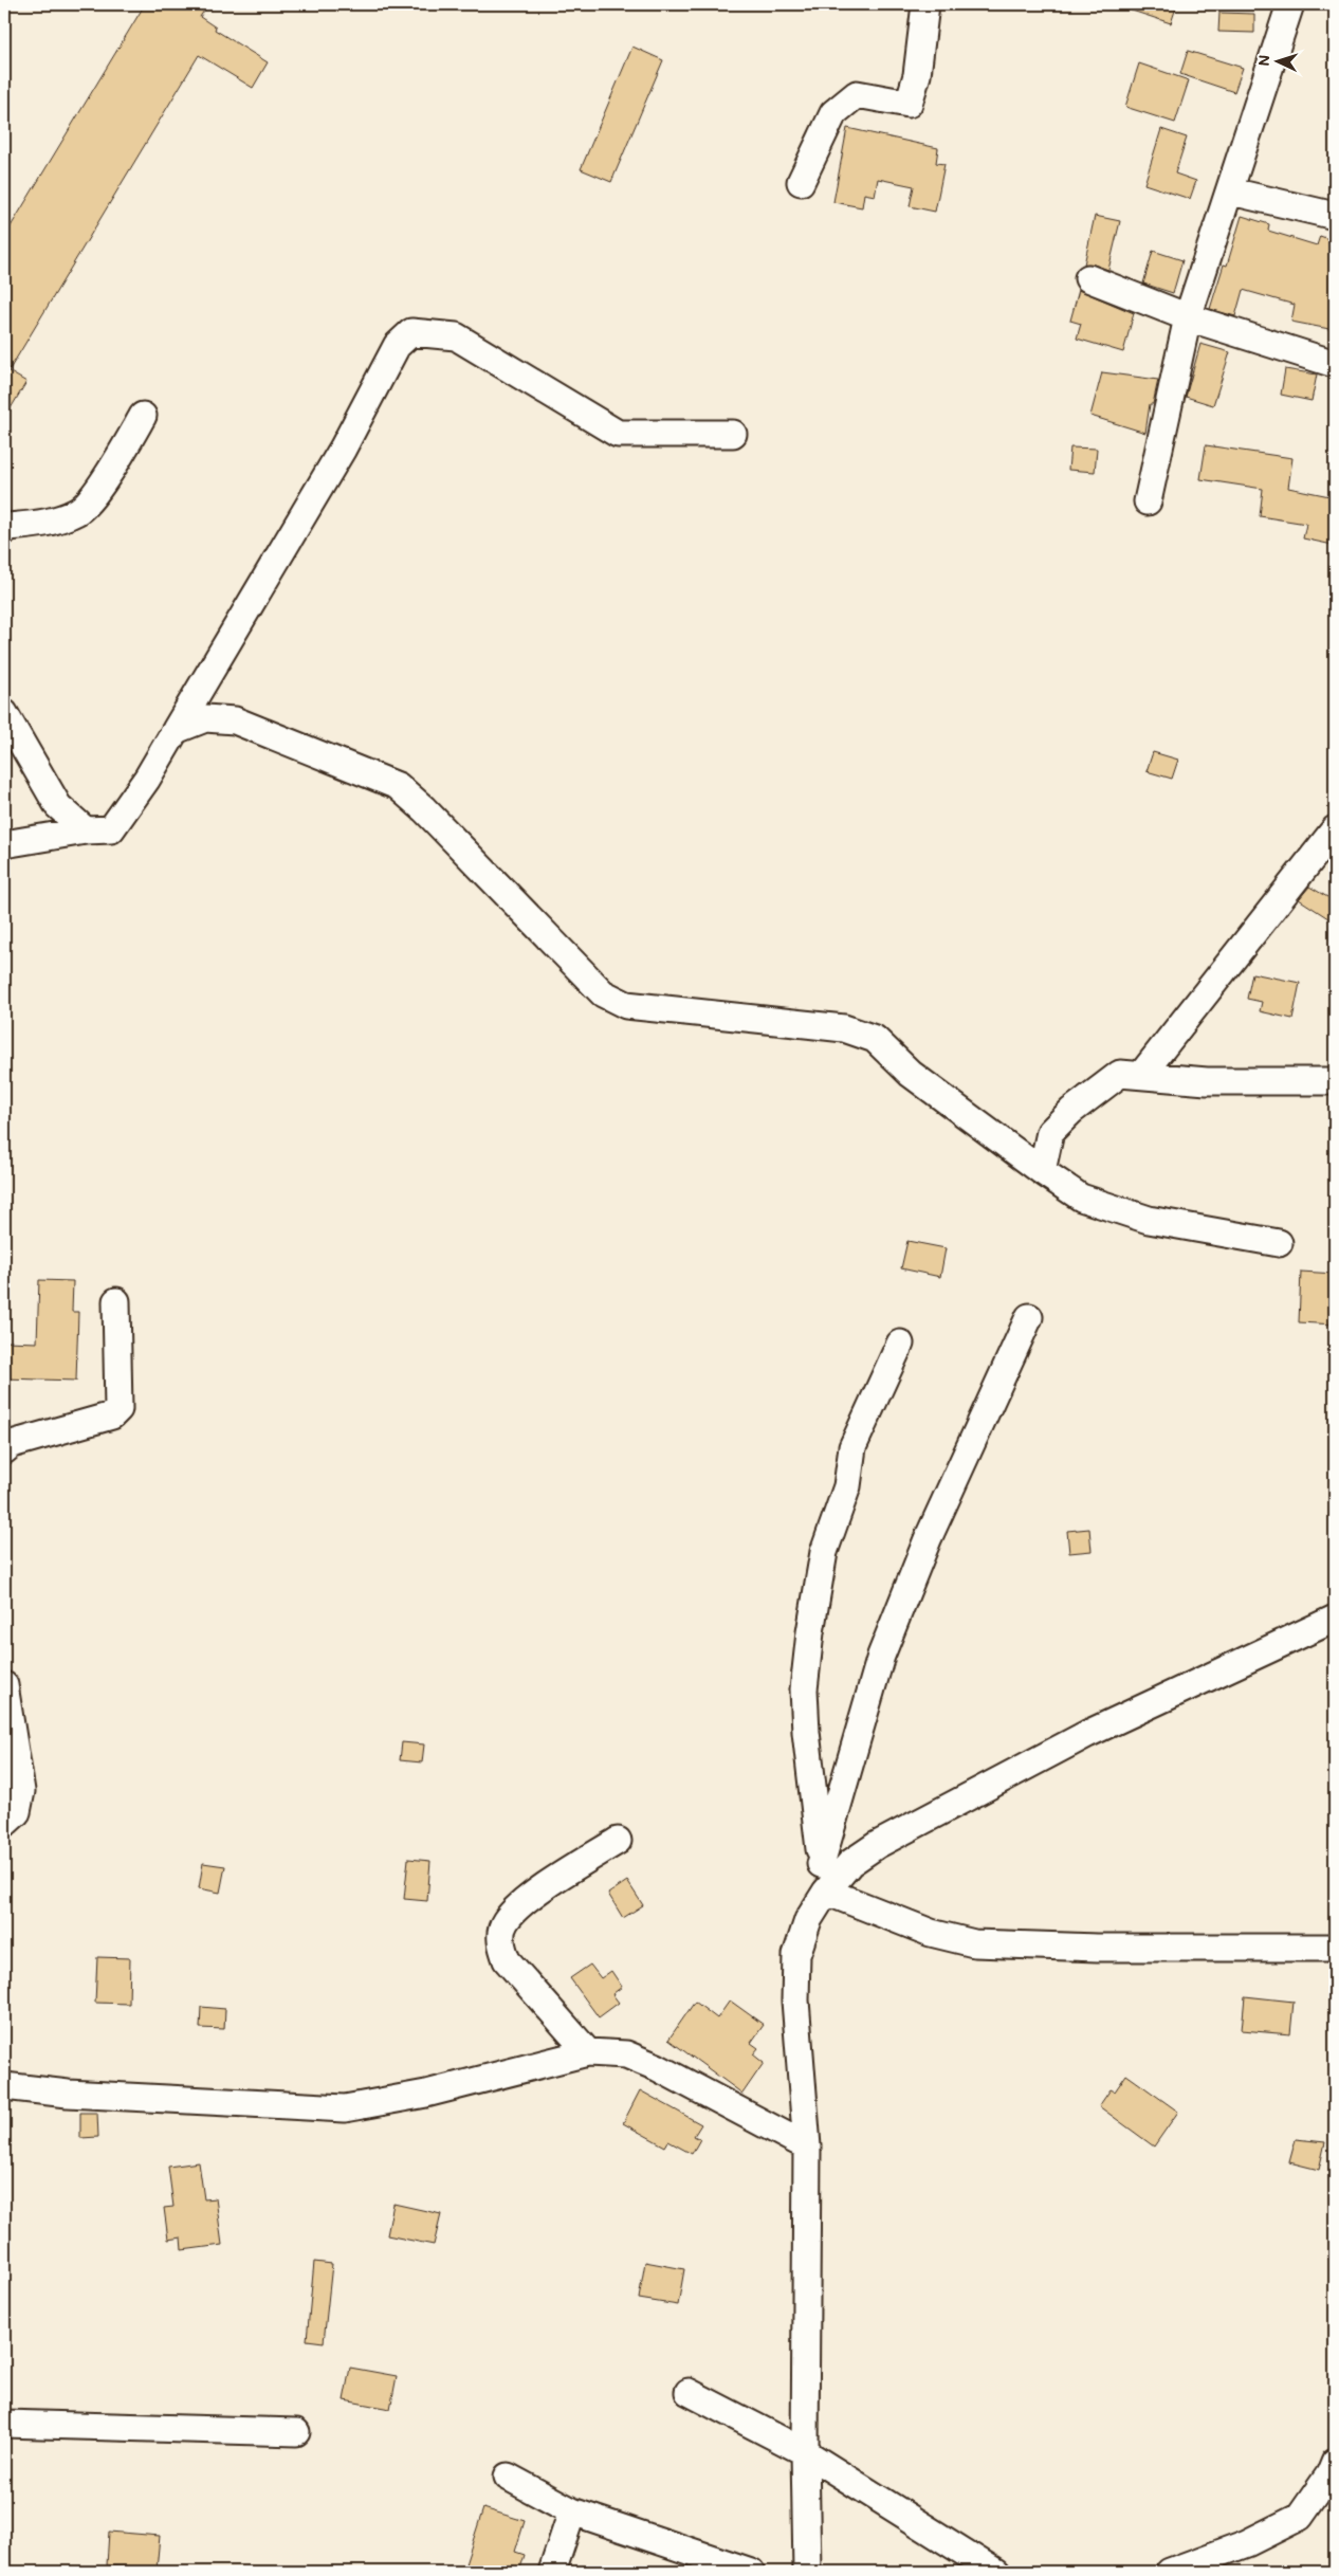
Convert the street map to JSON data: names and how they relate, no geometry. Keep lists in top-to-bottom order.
{
  "north": "left"
}
